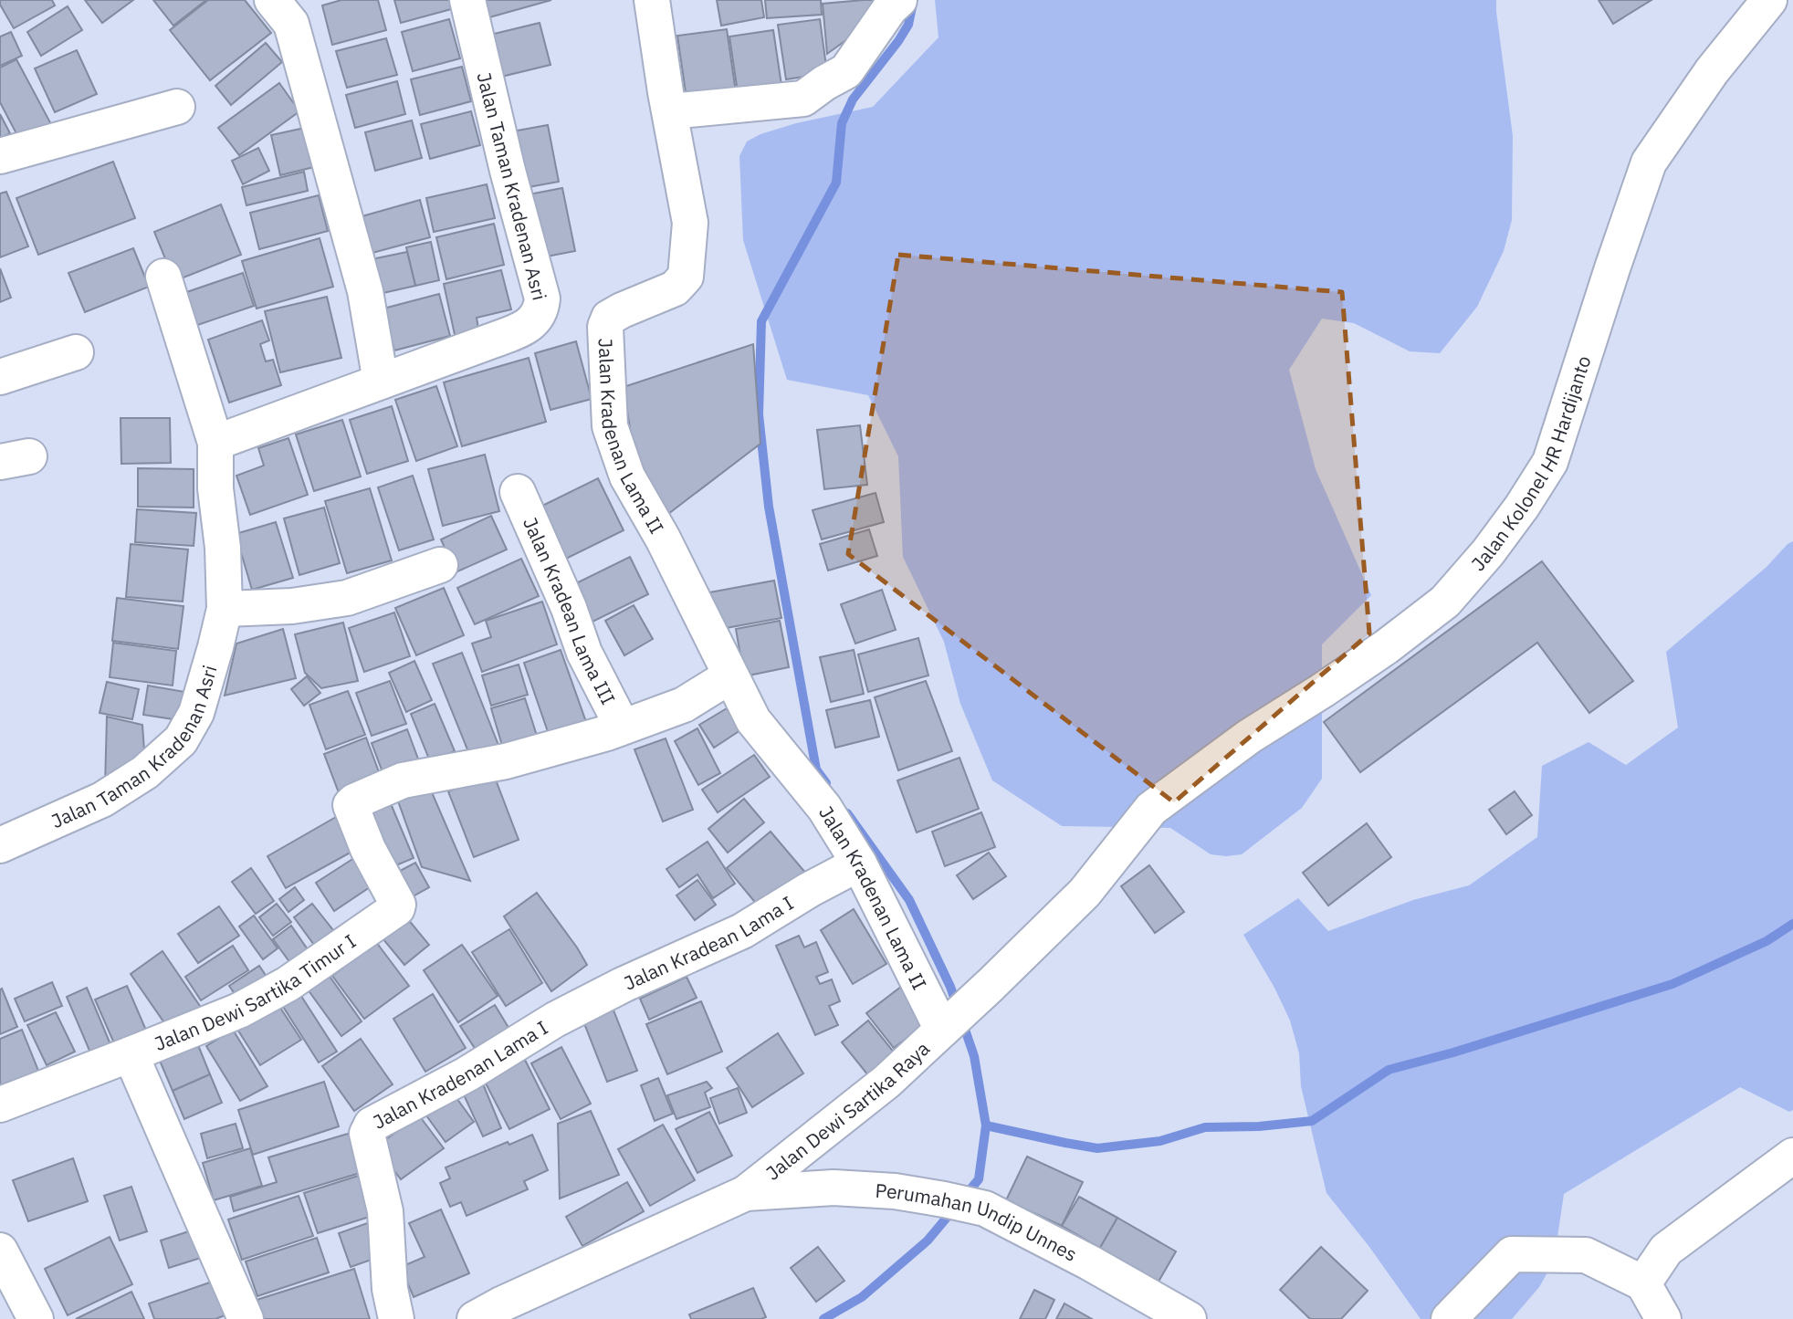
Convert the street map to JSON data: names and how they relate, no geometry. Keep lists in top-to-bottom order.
{
  "streets": {
    "street": [
      "Jalan Taman Kradenan Asri",
      "Jalan Kradenan Lama II",
      "Jalan Kolonel HR Hardijanto",
      "Jalan Kradean Lama III",
      "Jalan Kradean Lama I",
      "Jalan Dewi Sartika Timur I",
      "Jalan Kradenan Lama I",
      "Jalan Dewi Sartika Raya",
      "Perumahan Undip Unnes"
    ]
  },
  "crossings": [
    ["Jalan Kradenan Lama II", "Jalan Kradean Lama I"],
    ["Jalan Kradenan Lama II", "Jalan Dewi Sartika Raya"],
    ["Jalan Kolonel HR Hardijanto", "Jalan Dewi Sartika Raya"],
    ["Jalan Kradean Lama III", "Jalan Dewi Sartika Timur I"],
    ["Jalan Kradean Lama I", "Jalan Kradenan Lama I"],
    ["Jalan Dewi Sartika Raya", "Perumahan Undip Unnes"]
  ]
}
